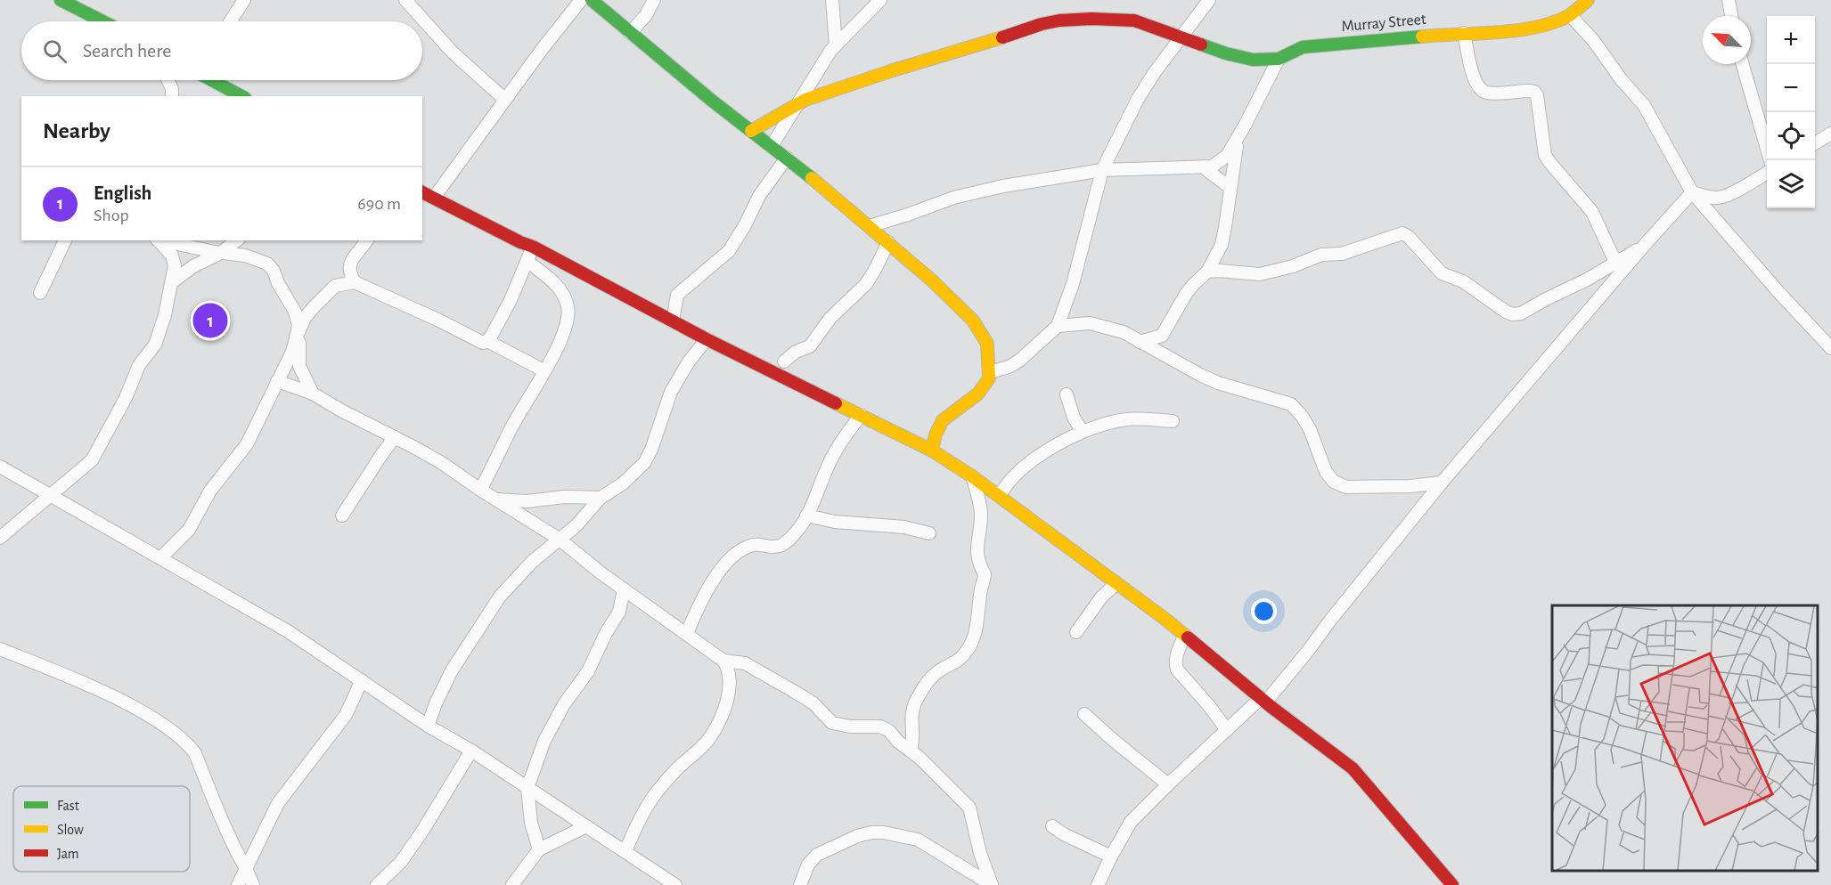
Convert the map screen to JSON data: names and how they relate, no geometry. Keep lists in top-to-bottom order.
{
  "streets": {
    "street": ["Murray Street"]
  },
  "legend": ["Fast", "Slow", "Jam"],
  "north": "top left",
  "page": {
    "map_buttons": ["+", "−"],
    "search": "Search here",
    "heading": "Nearby",
    "list": [
      {
        "mark": "1",
        "name": "English",
        "note": "Shop",
        "value": "690 m"
      }
    ],
    "pins": "1"
  }
}
